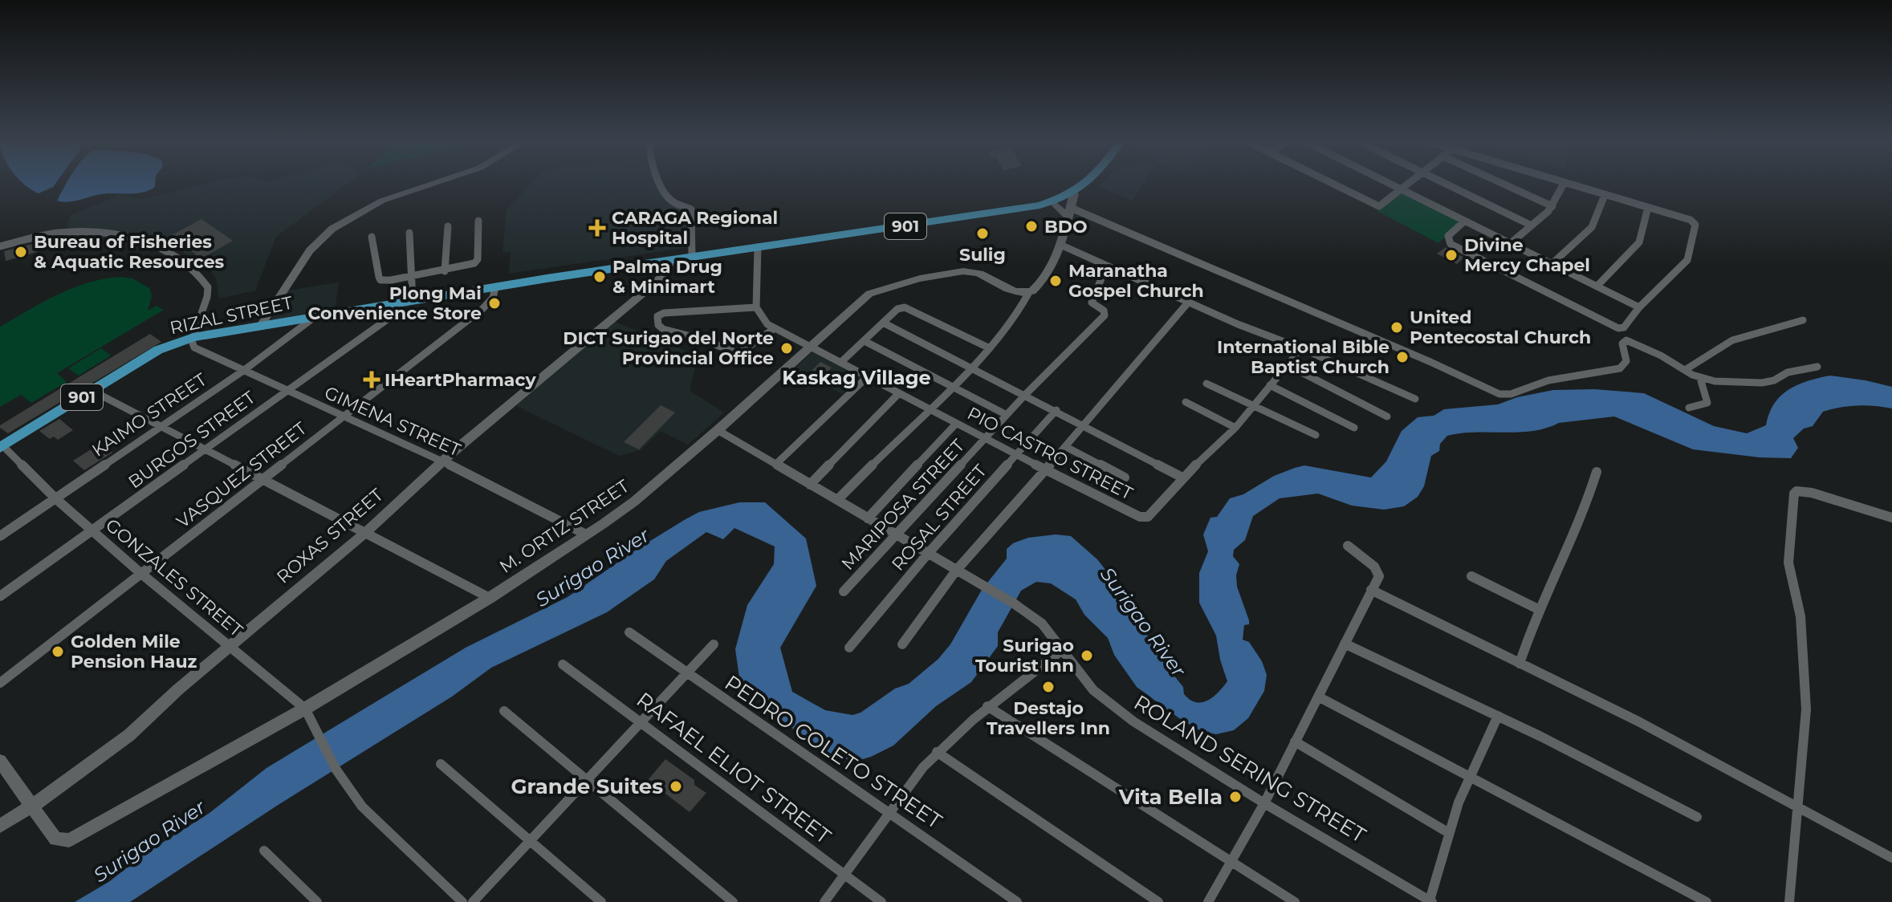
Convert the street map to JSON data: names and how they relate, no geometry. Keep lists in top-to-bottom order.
{
  "streets": {
    "main road": ["901", "RIZAL STREET"],
    "street": [
      "KAIMO STREET",
      "GIMENA STREET",
      "BURGOS STREET",
      "PIO CASTRO STREET",
      "VASQUEZ STREET",
      "MARIPOSA STREET",
      "ROSAL STREET",
      "M. ORTIZ STREET",
      "ROXAS STREET",
      "GONZALES STREET",
      "PEDRO COLETO STREET",
      "RAFAEL ELIOT STREET",
      "ROLAND SERING STREET"
    ]
  },
  "crossings": [
    ["901", "RIZAL STREET"],
    ["901", "VASQUEZ STREET"],
    ["901", "ROXAS STREET"],
    ["RIZAL STREET", "KAIMO STREET"],
    ["RIZAL STREET", "GIMENA STREET"],
    ["RIZAL STREET", "BURGOS STREET"],
    ["RIZAL STREET", "VASQUEZ STREET"],
    ["RIZAL STREET", "GONZALES STREET"],
    ["KAIMO STREET", "GIMENA STREET"],
    ["KAIMO STREET", "GONZALES STREET"],
    ["GIMENA STREET", "BURGOS STREET"],
    ["GIMENA STREET", "VASQUEZ STREET"],
    ["GIMENA STREET", "M. ORTIZ STREET"],
    ["GIMENA STREET", "ROXAS STREET"],
    ["BURGOS STREET", "GONZALES STREET"],
    ["PIO CASTRO STREET", "MARIPOSA STREET"],
    ["PIO CASTRO STREET", "ROSAL STREET"],
    ["PIO CASTRO STREET", "M. ORTIZ STREET"],
    ["VASQUEZ STREET", "GONZALES STREET"],
    ["MARIPOSA STREET", "ROLAND SERING STREET"],
    ["ROSAL STREET", "ROLAND SERING STREET"],
    ["M. ORTIZ STREET", "ROXAS STREET"],
    ["M. ORTIZ STREET", "GONZALES STREET"],
    ["M. ORTIZ STREET", "ROLAND SERING STREET"],
    ["ROXAS STREET", "GONZALES STREET"]
  ],
  "districts": ["Kaskag Village"],
  "water": ["Surigao River"],
  "places": {
    "other": [
      "BDO",
      "Sulig",
      "Bureau of Fisheries & Aquatic Resources",
      "Divine Mercy Chapel",
      "Palma Drug & Minimart",
      "Maranatha Gospel Church",
      "Plong Mai Convenience Store",
      "United Pentecostal Church",
      "DICT Surigao del Norte Provincial Office",
      "International Bible Baptist Church",
      "Golden Mile Pension Hauz",
      "Surigao Tourist Inn",
      "Destajo Travellers Inn",
      "Grande Suites",
      "Vita Bella"
    ],
    "health": ["CARAGA Regional Hospital", "IHeartPharmacy"]
  }
}
